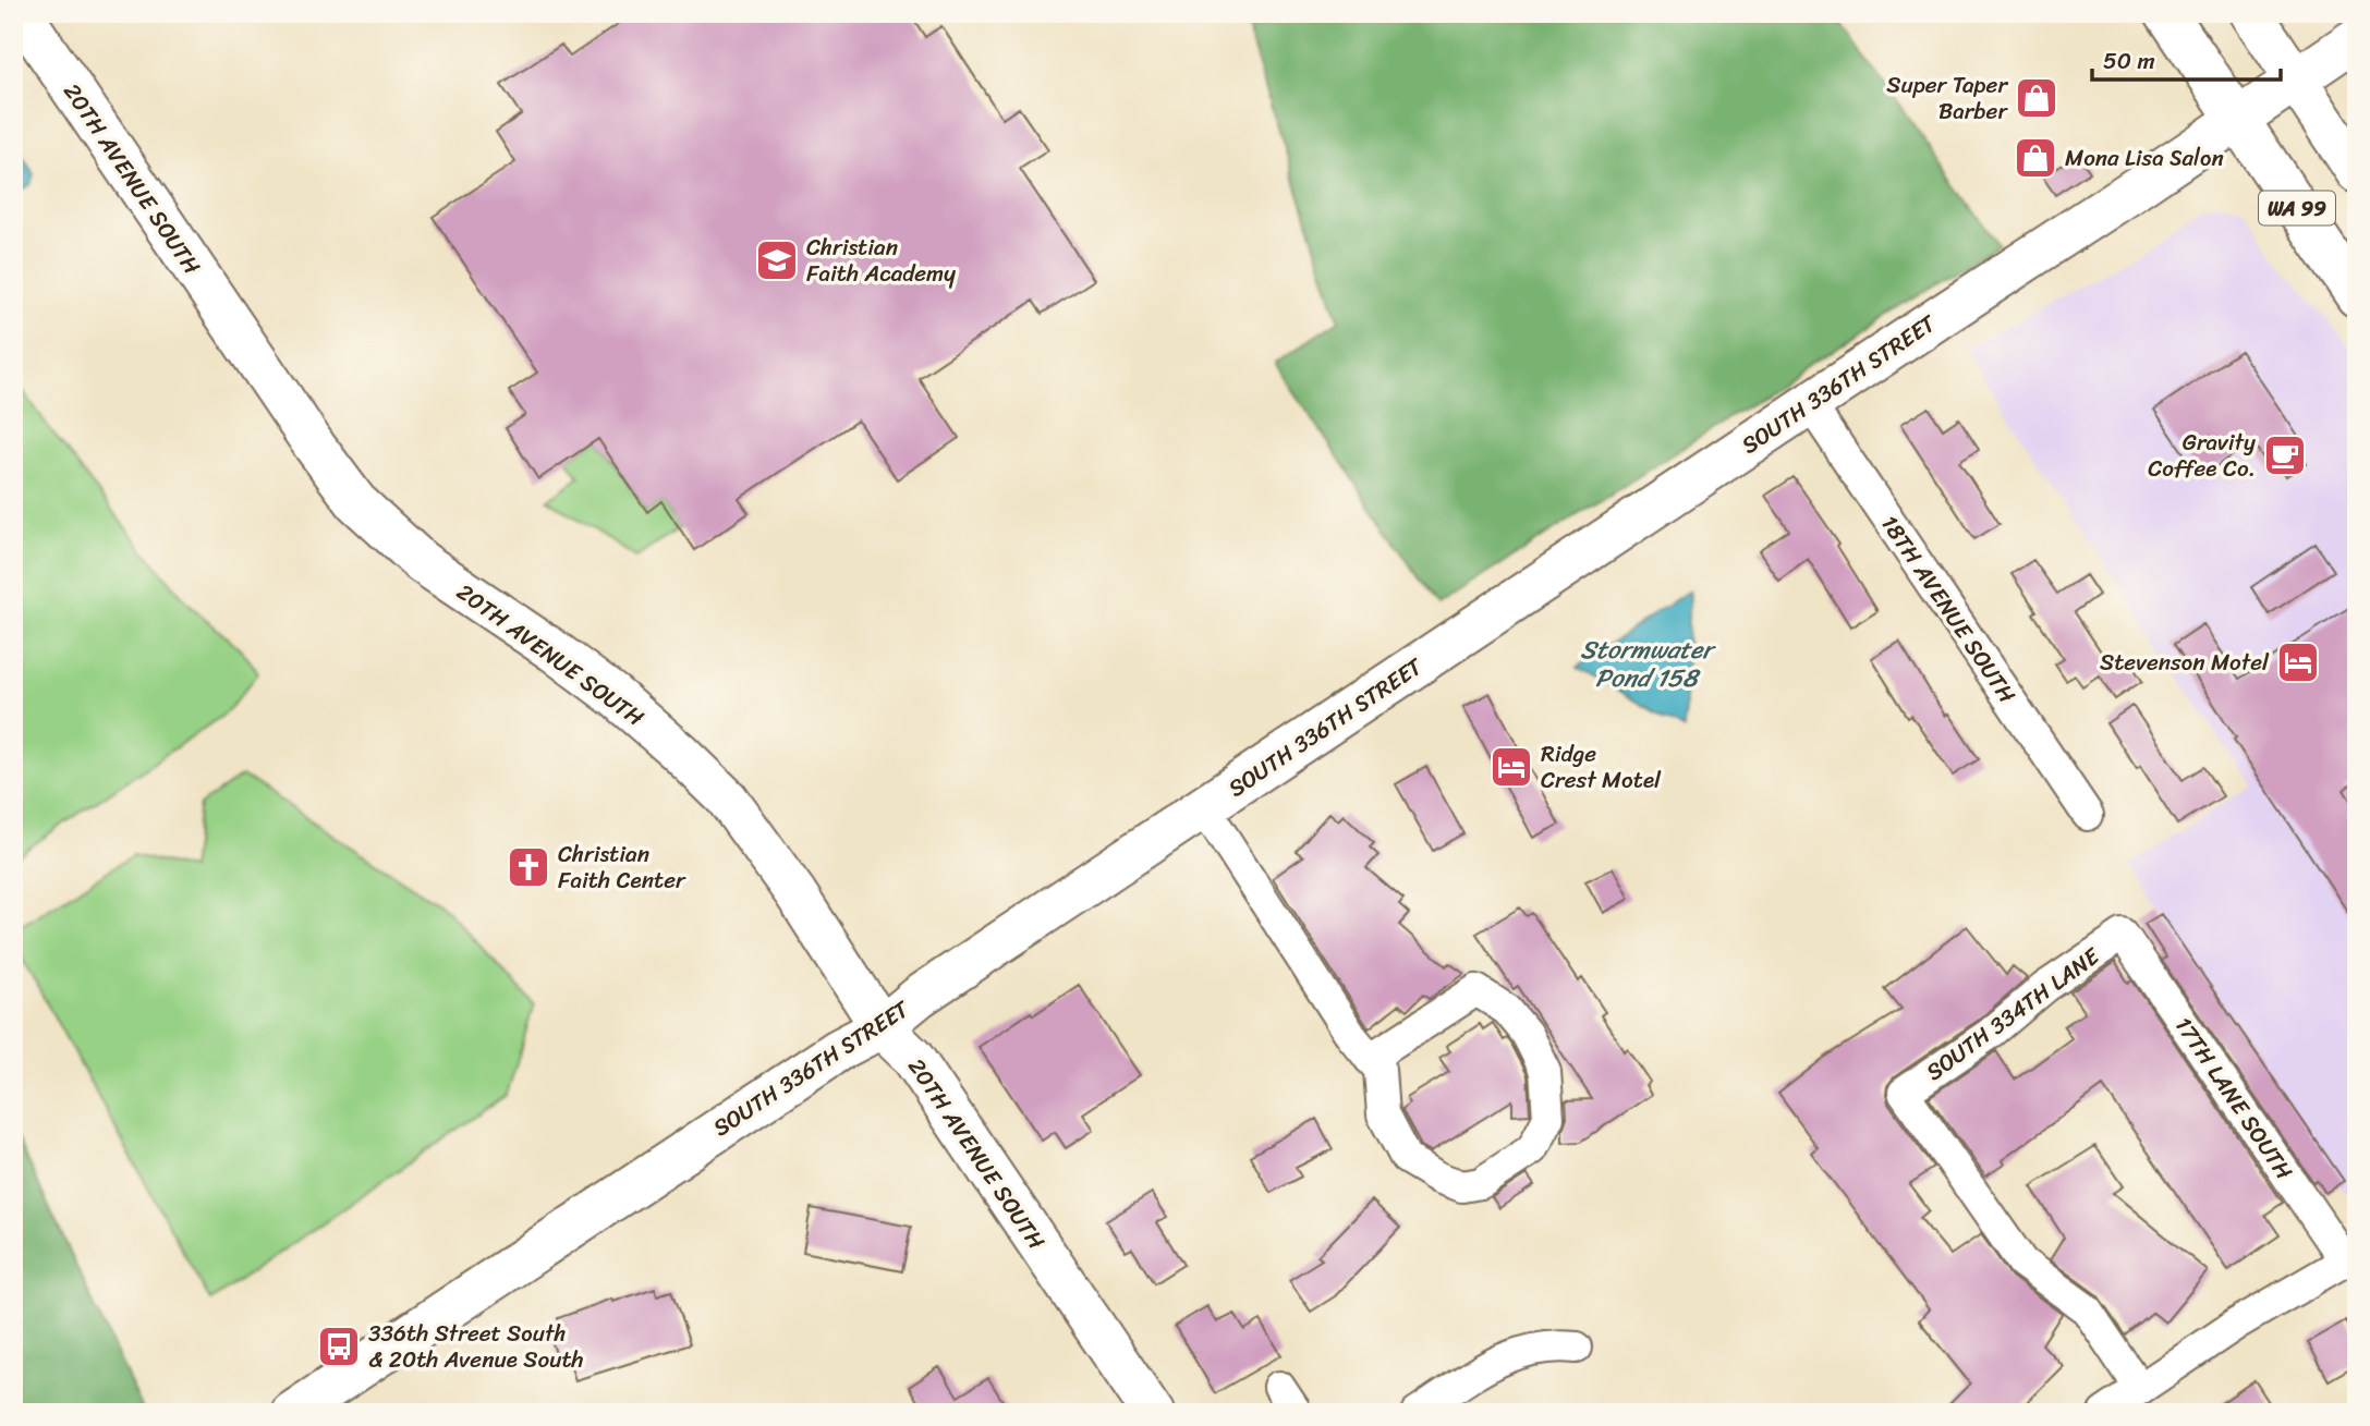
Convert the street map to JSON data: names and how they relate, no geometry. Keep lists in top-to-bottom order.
{
  "streets": {
    "main road": ["20TH AVENUE SOUTH", "WA 99", "SOUTH 336TH STREET"],
    "street": ["18TH AVENUE SOUTH", "SOUTH 334TH LANE", "17TH LANE SOUTH"]
  },
  "crossings": [
    ["20TH AVENUE SOUTH", "SOUTH 336TH STREET"],
    ["WA 99", "SOUTH 336TH STREET"],
    ["SOUTH 336TH STREET", "18TH AVENUE SOUTH"],
    ["SOUTH 334TH LANE", "17TH LANE SOUTH"]
  ],
  "water": ["Stormwater Pond 158"],
  "places": {
    "shop": ["Super Taper Barber", "Mona Lisa Salon"],
    "school or university": ["Christian Faith Academy"],
    "cafe": ["Gravity Coffee Co."],
    "hotel": ["Stevenson Motel", "Ridge Crest Motel"],
    "church": ["Christian Faith Center"],
    "bus stop": ["336th Street South & 20th Avenue South"]
  },
  "scale_bar": "50 m"
}
